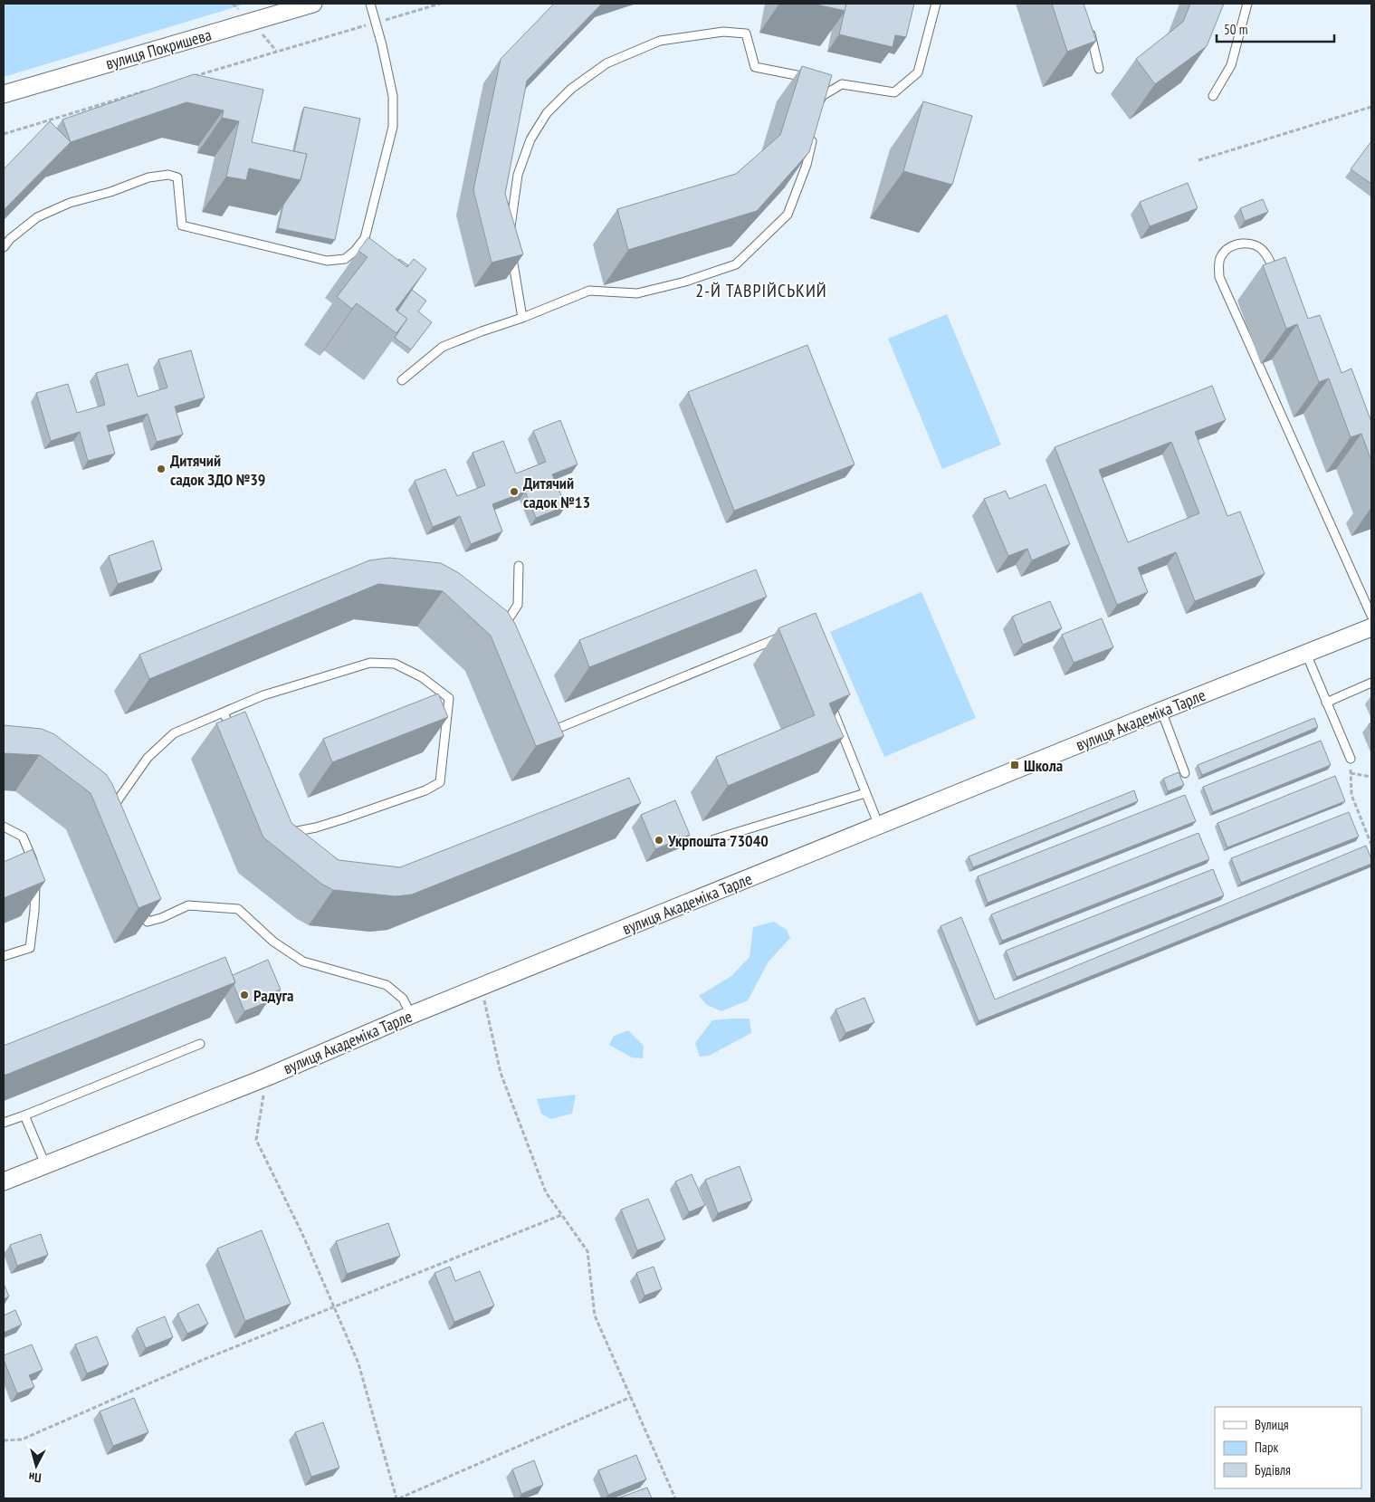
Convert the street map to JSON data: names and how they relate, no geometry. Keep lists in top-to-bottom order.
{
  "streets": {
    "street": ["вулиця Покришева", "вулиця Академіка Тарле"]
  },
  "districts": ["2-Й ТАВРІЙСЬКИЙ"],
  "places": {
    "other": [
      "Дитячий садок ЗДО №39",
      "Дитячий садок №13",
      "Укрпошта 73040",
      "Радуга"
    ],
    "transit": ["Школа"]
  },
  "legend": ["Вулиця", "Парк", "Будівля"],
  "scale_bar": "50 m",
  "north": "bottom"
}
